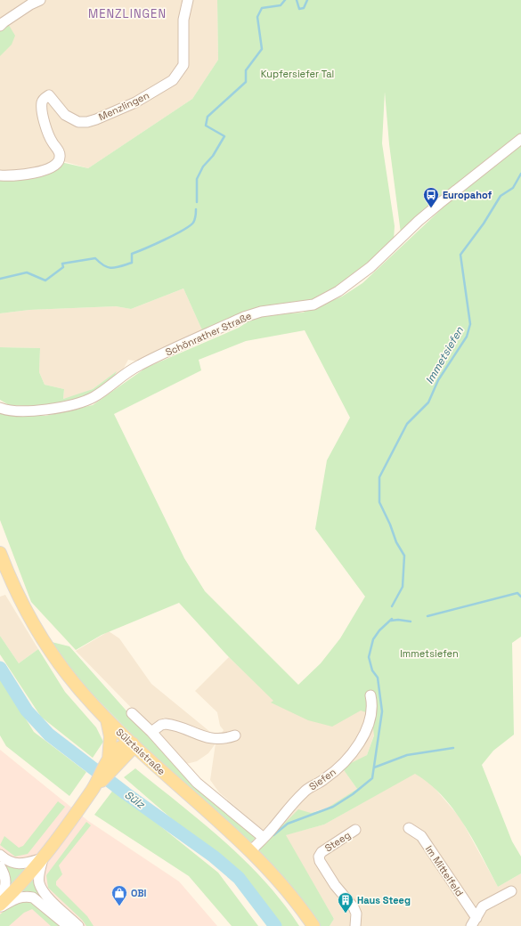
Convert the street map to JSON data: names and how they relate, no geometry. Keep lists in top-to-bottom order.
{
  "streets": {
    "main road": ["Sülztalstraße"],
    "street": [
      "Menzlingen",
      "Schönrather Straße",
      "Siefen",
      "Steeg",
      "Im Mittelfeld"
    ]
  },
  "crossings": [
    ["Sülztalstraße", "Siefen"]
  ],
  "districts": ["MENZLINGEN"],
  "water": ["Immetsiefen", "Sülz"],
  "parks": ["Kupfersiefer Tal", "Immetsiefen"],
  "places": {
    "bus stop": ["Europahof"],
    "shop": ["OBI"],
    "building": ["Haus Steeg"]
  }
}
